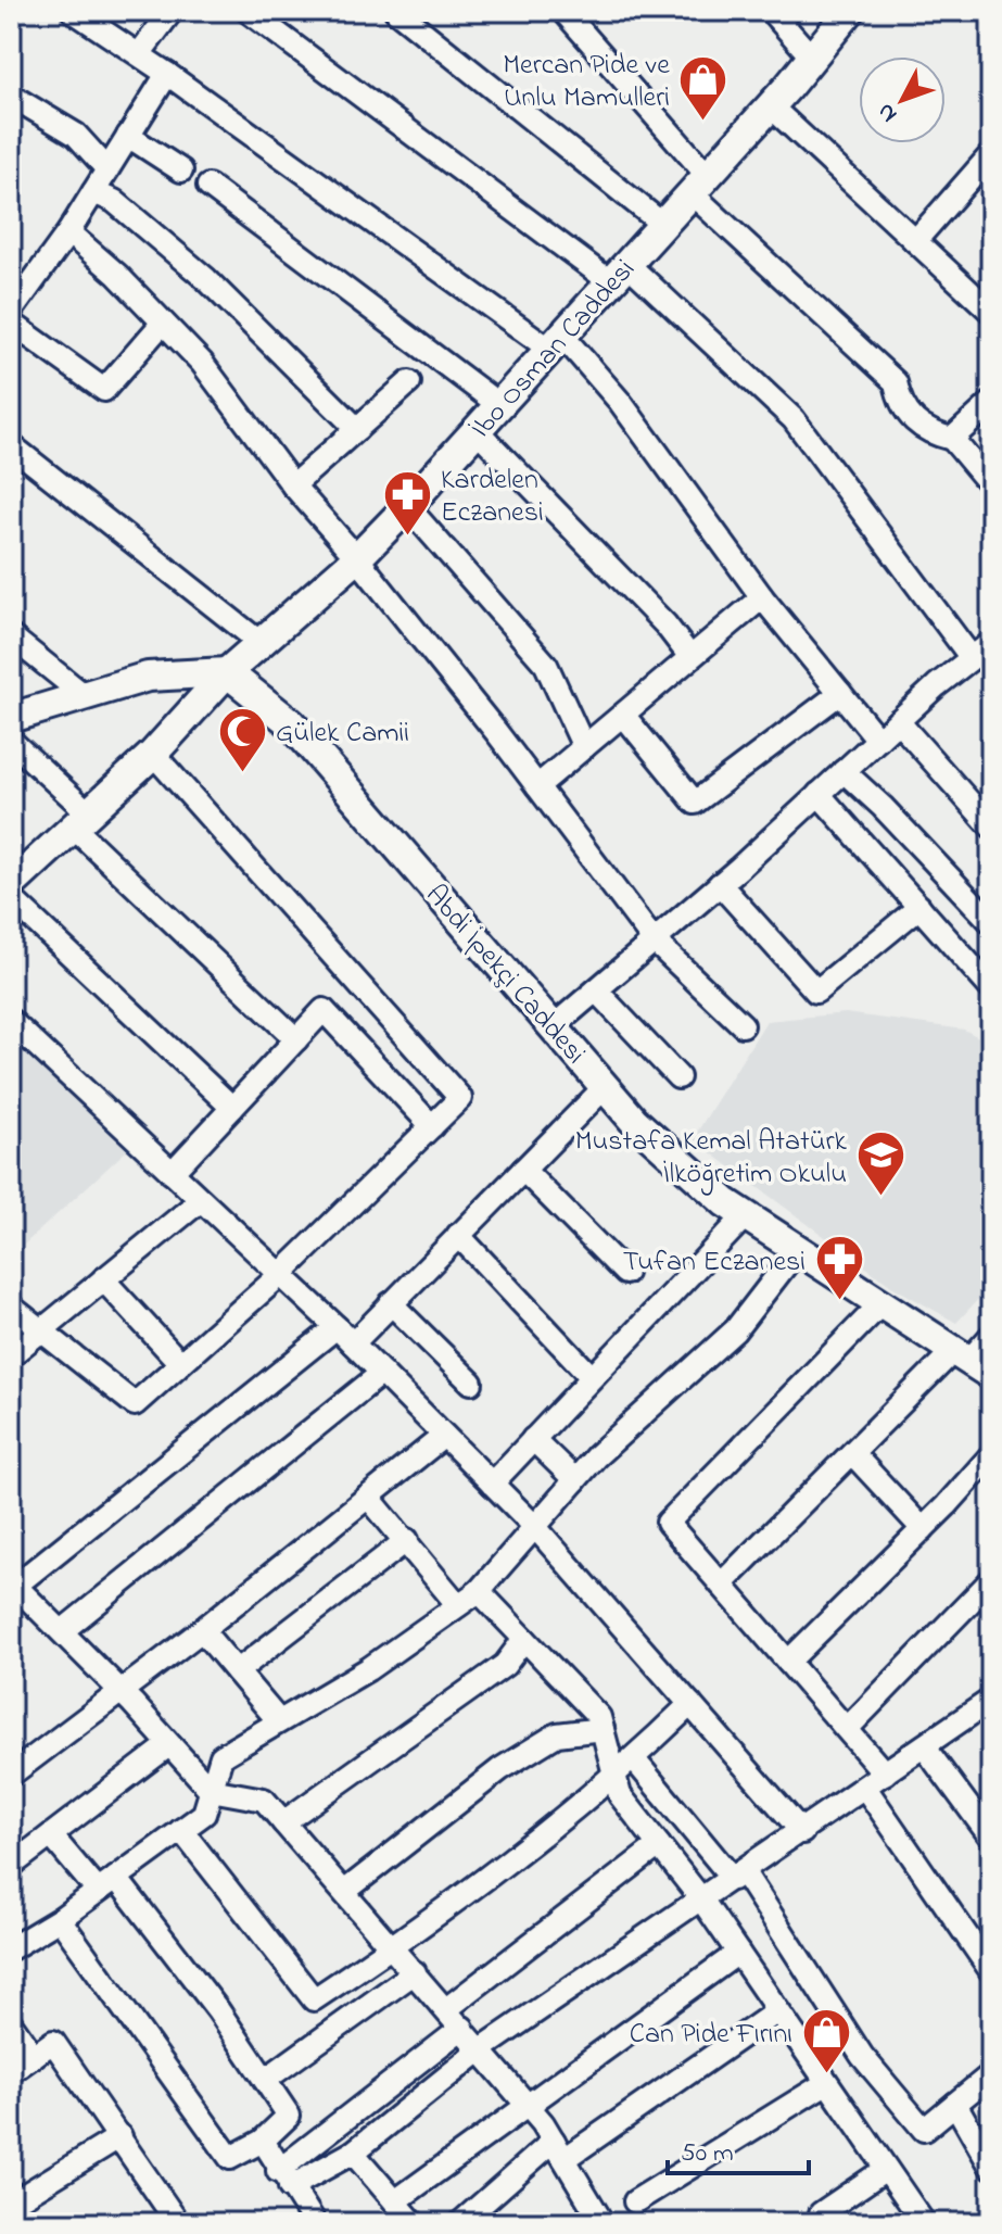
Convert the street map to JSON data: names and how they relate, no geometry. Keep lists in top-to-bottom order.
{
  "streets": {
    "main road": ["İbo Osman Caddesi", "Abdi İpekçi Caddesi"]
  },
  "crossings": [
    ["İbo Osman Caddesi", "Abdi İpekçi Caddesi"]
  ],
  "places": {
    "shop": ["Mercan Pide ve Unlu Mamulleri", "Can Pide Fırını"],
    "pharmacy": ["Kardelen Eczanesi", "Tufan Eczanesi"],
    "mosque": ["Gülek Camii"],
    "school or university": ["Mustafa Kemal Atatürk İlköğretim Okulu"]
  },
  "scale_bar": "50 m",
  "north": "bottom left"
}
